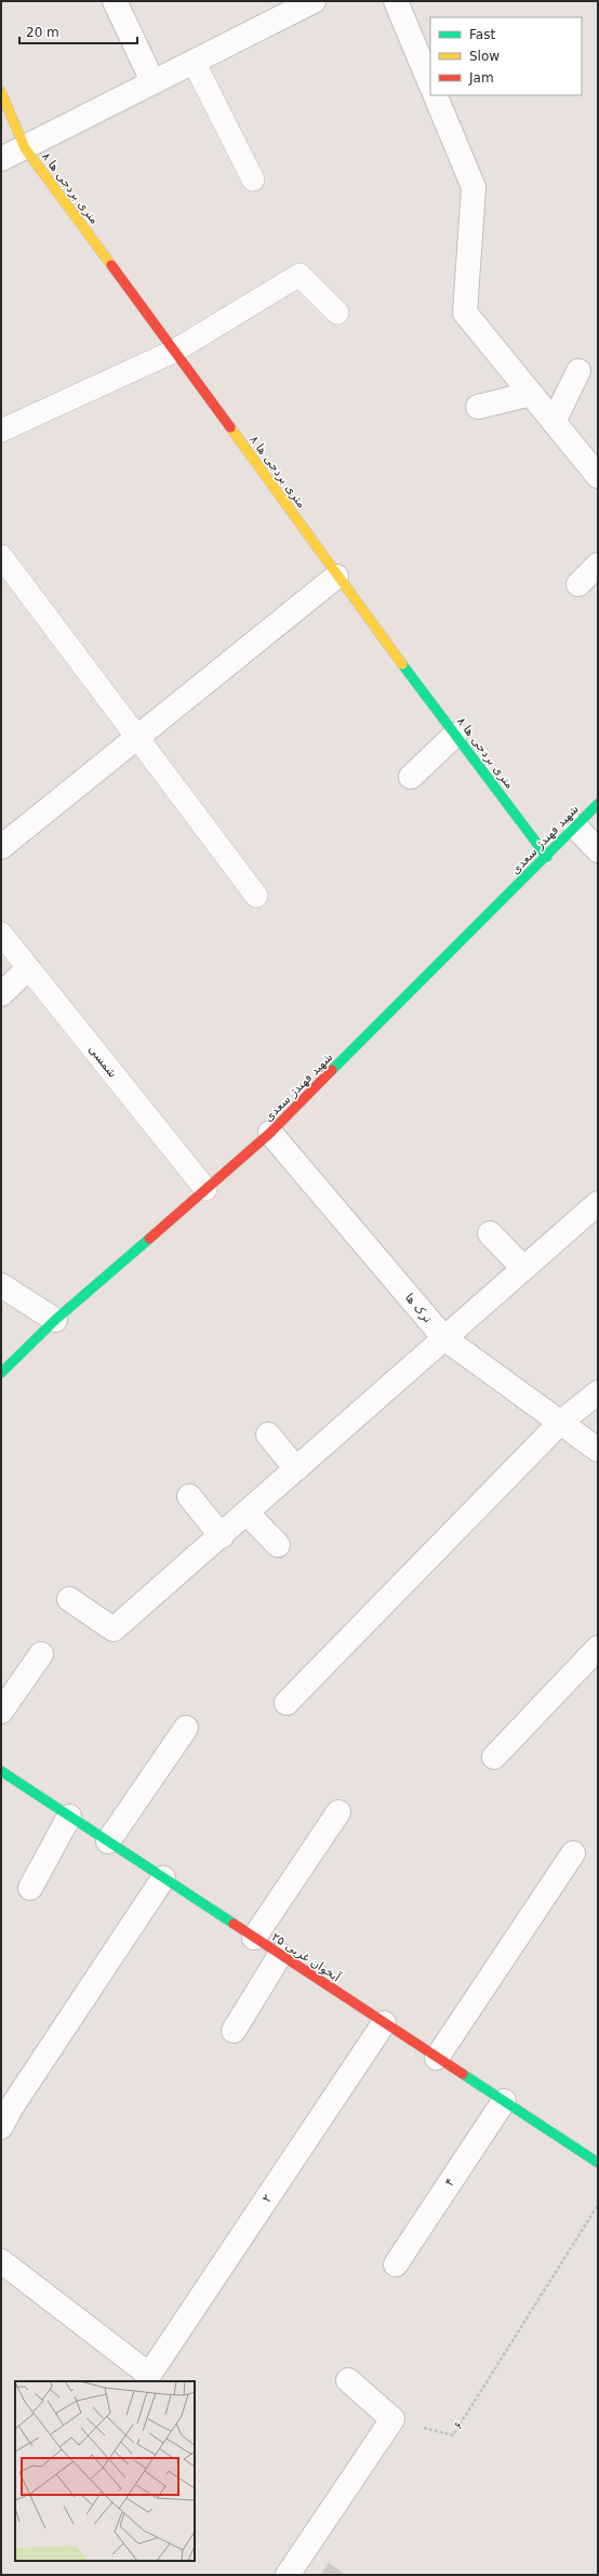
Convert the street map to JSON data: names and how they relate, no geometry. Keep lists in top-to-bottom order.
{
  "streets": {
    "street": [
      "۸ متری بردجی ها",
      "شهید فهندژ سعدی",
      "ترک ها",
      "آبخوان غربی ۲۵",
      "۴",
      "۲"
    ],
    "lane": ["شمسی"],
    "path": ["۶"]
  },
  "crossings": [
    ["۸ متری بردجی ها", "شهید فهندژ سعدی"],
    ["شهید فهندژ سعدی", "شمسی"],
    ["شهید فهندژ سعدی", "ترک ها"],
    ["آبخوان غربی ۲۵", "۴"],
    ["آبخوان غربی ۲۵", "۲"]
  ],
  "legend": ["Fast", "Slow", "Jam"],
  "scale_bar": "20 m"
}
